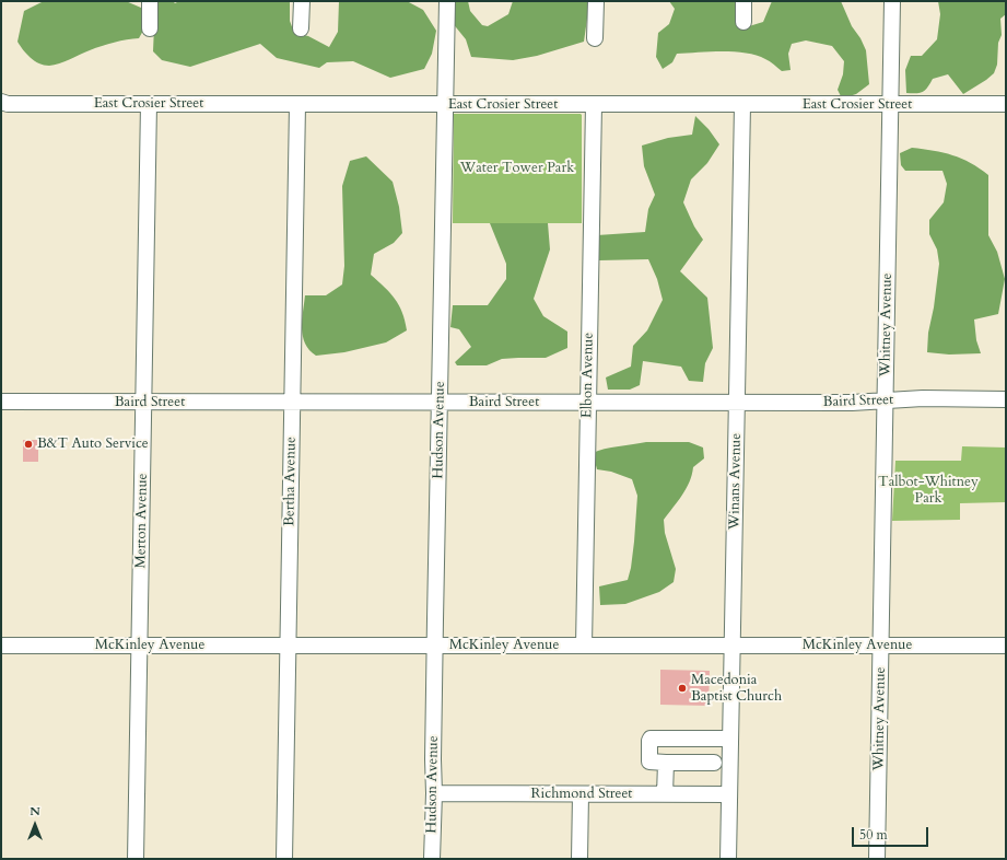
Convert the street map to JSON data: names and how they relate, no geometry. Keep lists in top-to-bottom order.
{
  "streets": {
    "street": [
      "East Crosier Street",
      "Whitney Avenue",
      "Elbon Avenue",
      "Baird Street",
      "Hudson Avenue",
      "Bertha Avenue",
      "Winans Avenue",
      "Merton Avenue",
      "McKinley Avenue",
      "Richmond Street"
    ]
  },
  "crossings": [
    ["East Crosier Street", "Whitney Avenue"],
    ["East Crosier Street", "Elbon Avenue"],
    ["East Crosier Street", "Hudson Avenue"],
    ["East Crosier Street", "Bertha Avenue"],
    ["East Crosier Street", "Winans Avenue"],
    ["East Crosier Street", "Merton Avenue"],
    ["Whitney Avenue", "Baird Street"],
    ["Whitney Avenue", "McKinley Avenue"],
    ["Elbon Avenue", "Baird Street"],
    ["Elbon Avenue", "McKinley Avenue"],
    ["Baird Street", "Hudson Avenue"],
    ["Baird Street", "Bertha Avenue"],
    ["Baird Street", "Winans Avenue"],
    ["Baird Street", "Merton Avenue"],
    ["Hudson Avenue", "McKinley Avenue"],
    ["Hudson Avenue", "Richmond Street"],
    ["Bertha Avenue", "McKinley Avenue"],
    ["Winans Avenue", "McKinley Avenue"],
    ["Winans Avenue", "Richmond Street"],
    ["Merton Avenue", "McKinley Avenue"]
  ],
  "parks": ["Water Tower Park", "Talbot-Whitney Park"],
  "places": ["B&T Auto Service", "Macedonia Baptist Church"],
  "scale_bar": "50 m",
  "north": "top"
}
